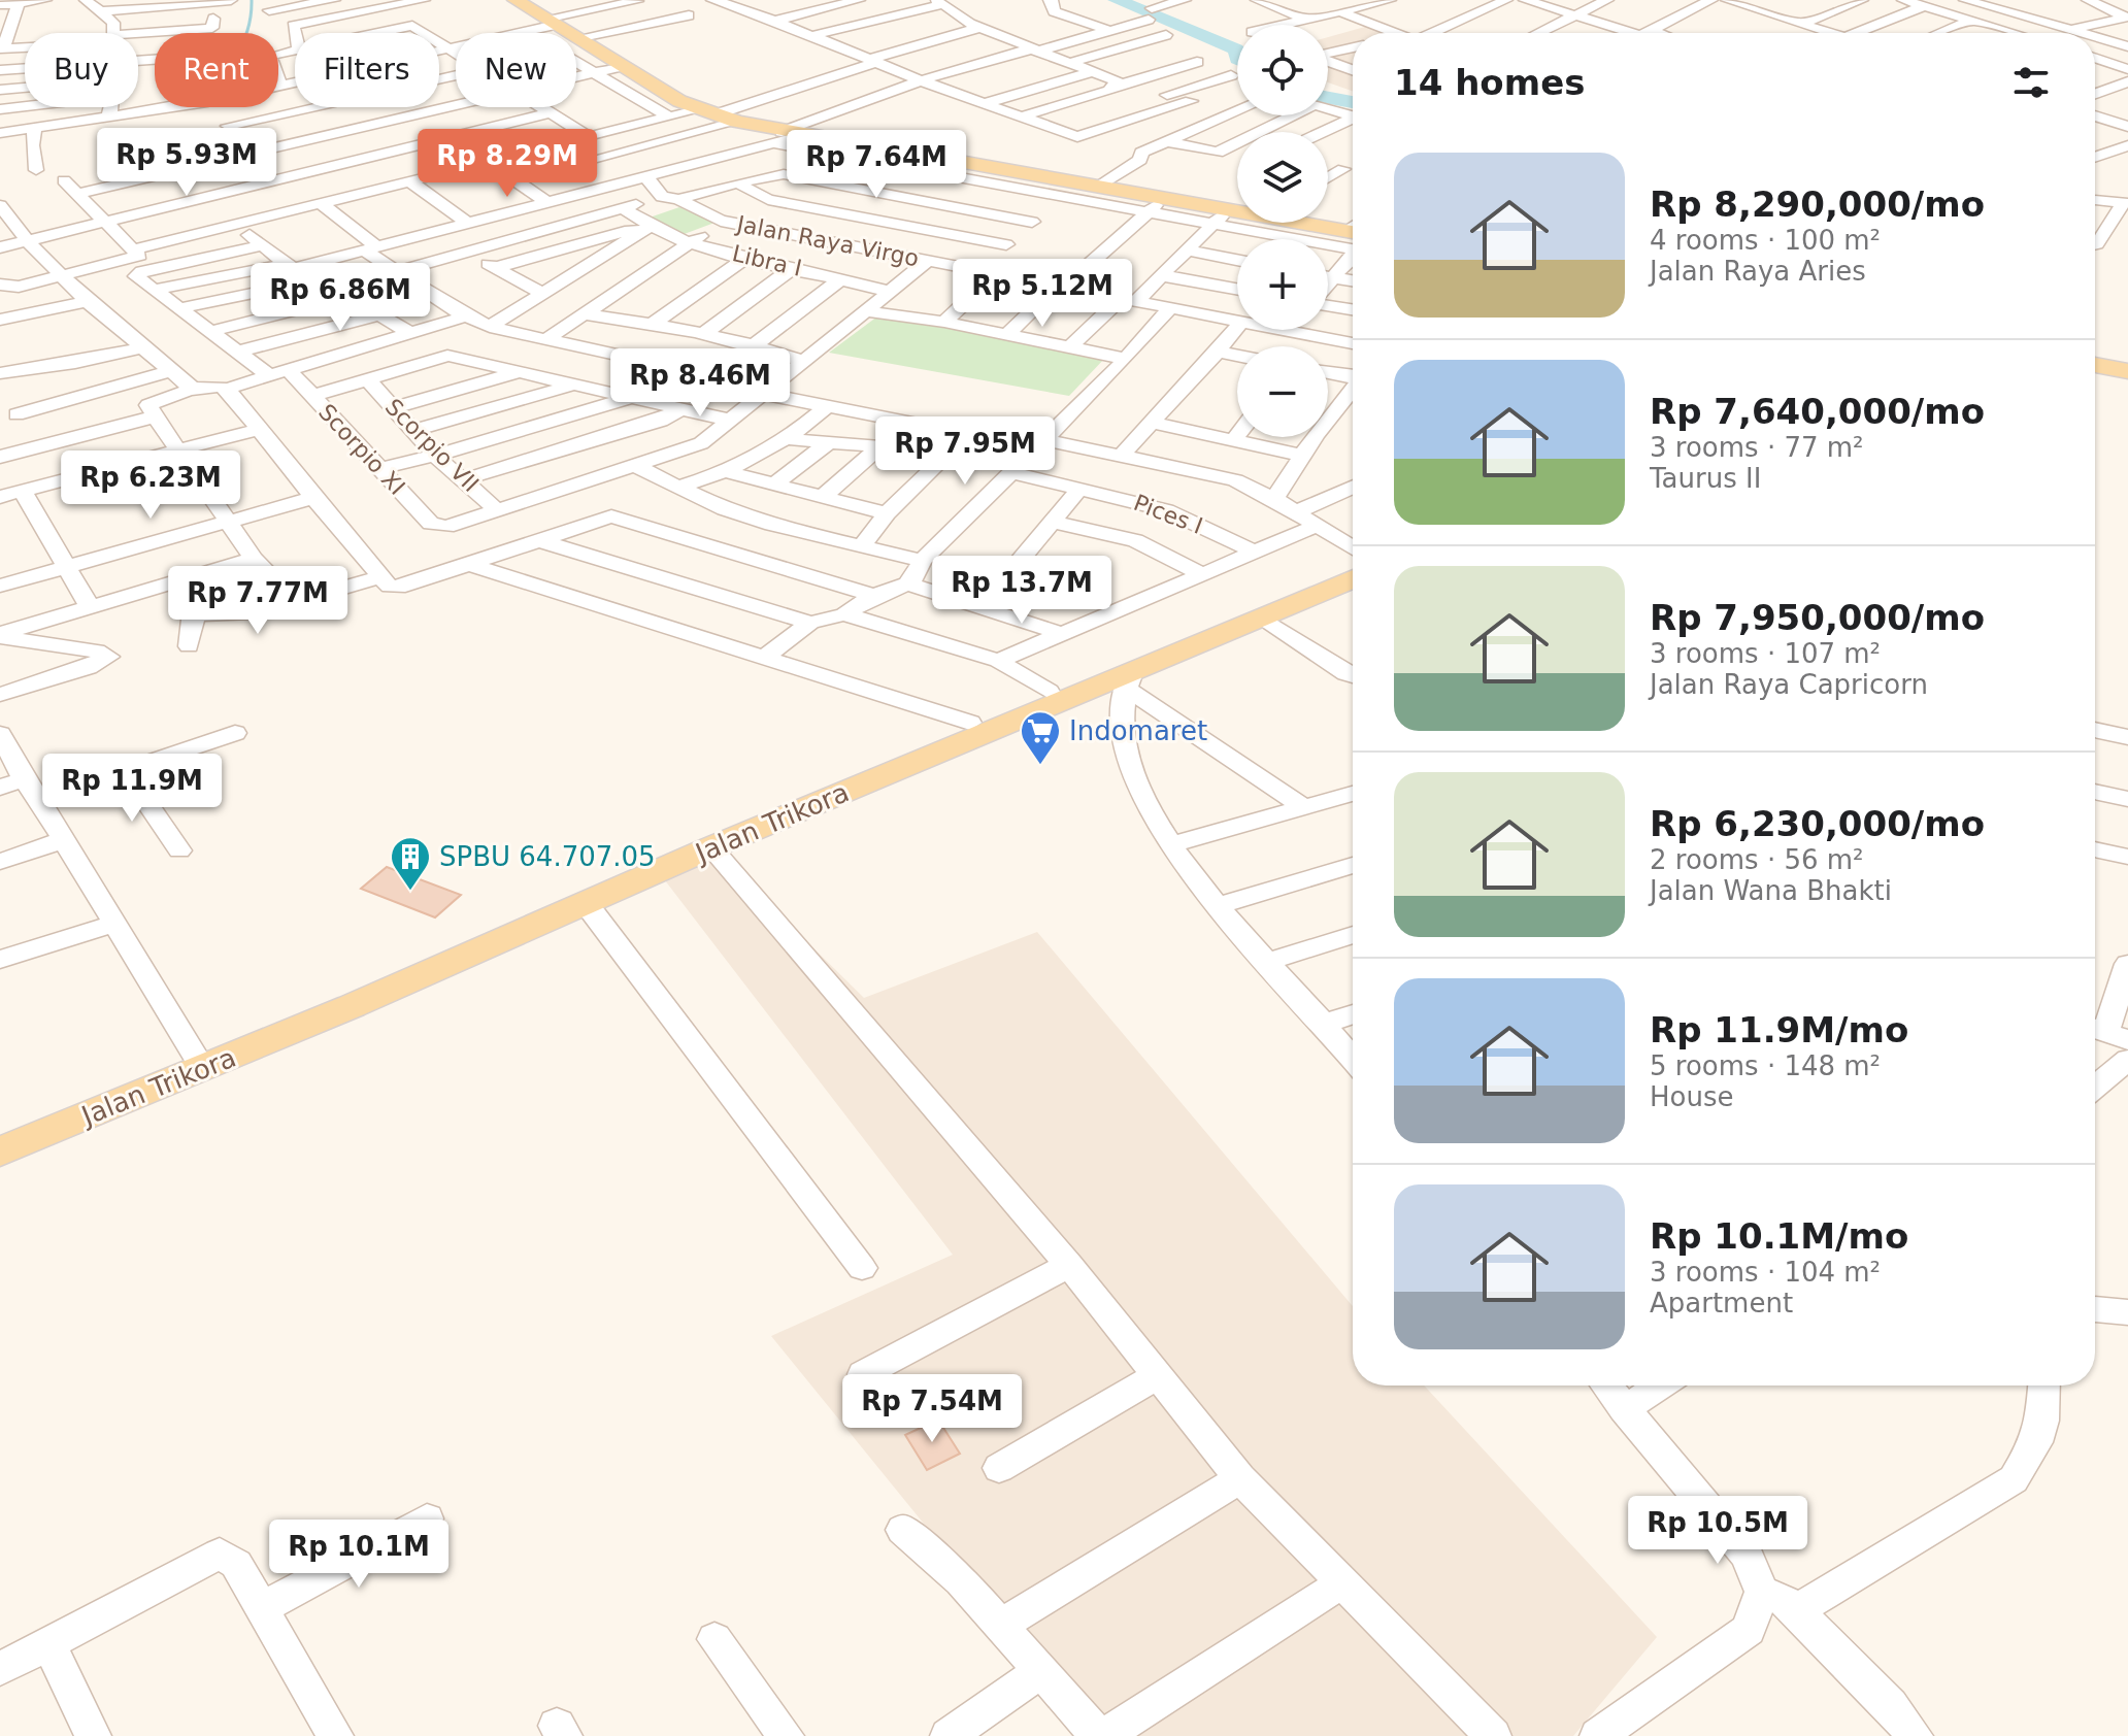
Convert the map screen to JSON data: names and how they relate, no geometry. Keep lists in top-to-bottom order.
{
  "streets": {
    "main road": ["Jalan Trikora"],
    "street": [
      "Jalan Raya Virgo",
      "Libra I",
      "Scorpio VII",
      "Scorpio XI",
      "Pices I"
    ]
  },
  "crossings": [
    ["Scorpio VII", "Scorpio XI"]
  ],
  "places": {
    "supermarket": ["Indomaret"],
    "building": ["SPBU 64.707.05"]
  },
  "page": {
    "map_buttons": ["+", "−"],
    "chip": [
      "Buy",
      "Rent",
      "Filters",
      "New"
    ],
    "heading": "14 homes",
    "price": [
      "Rp 5.93M",
      "Rp 8.29M",
      "Rp 7.64M",
      "Rp 5.12M",
      "Rp 6.86M",
      "Rp 8.46M",
      "Rp 7.95M",
      "Rp 6.23M",
      "Rp 13.7M",
      "Rp 7.77M",
      "Rp 11.9M",
      "Rp 7.54M",
      "Rp 10.5M",
      "Rp 10.1M"
    ],
    "list": [
      {
        "name": "Rp 8,290,000/mo",
        "note": "4 rooms · 100 m² · Jalan Raya Aries"
      },
      {
        "name": "Rp 7,640,000/mo",
        "note": "3 rooms · 77 m² · Taurus II"
      },
      {
        "name": "Rp 7,950,000/mo",
        "note": "3 rooms · 107 m² · Jalan Raya Capricorn"
      },
      {
        "name": "Rp 6,230,000/mo",
        "note": "2 rooms · 56 m² · Jalan Wana Bhakti"
      },
      {
        "name": "Rp 11.9M/mo",
        "note": "5 rooms · 148 m² · House"
      },
      {
        "name": "Rp 10.1M/mo",
        "note": "3 rooms · 104 m² · Apartment"
      }
    ]
  }
}
